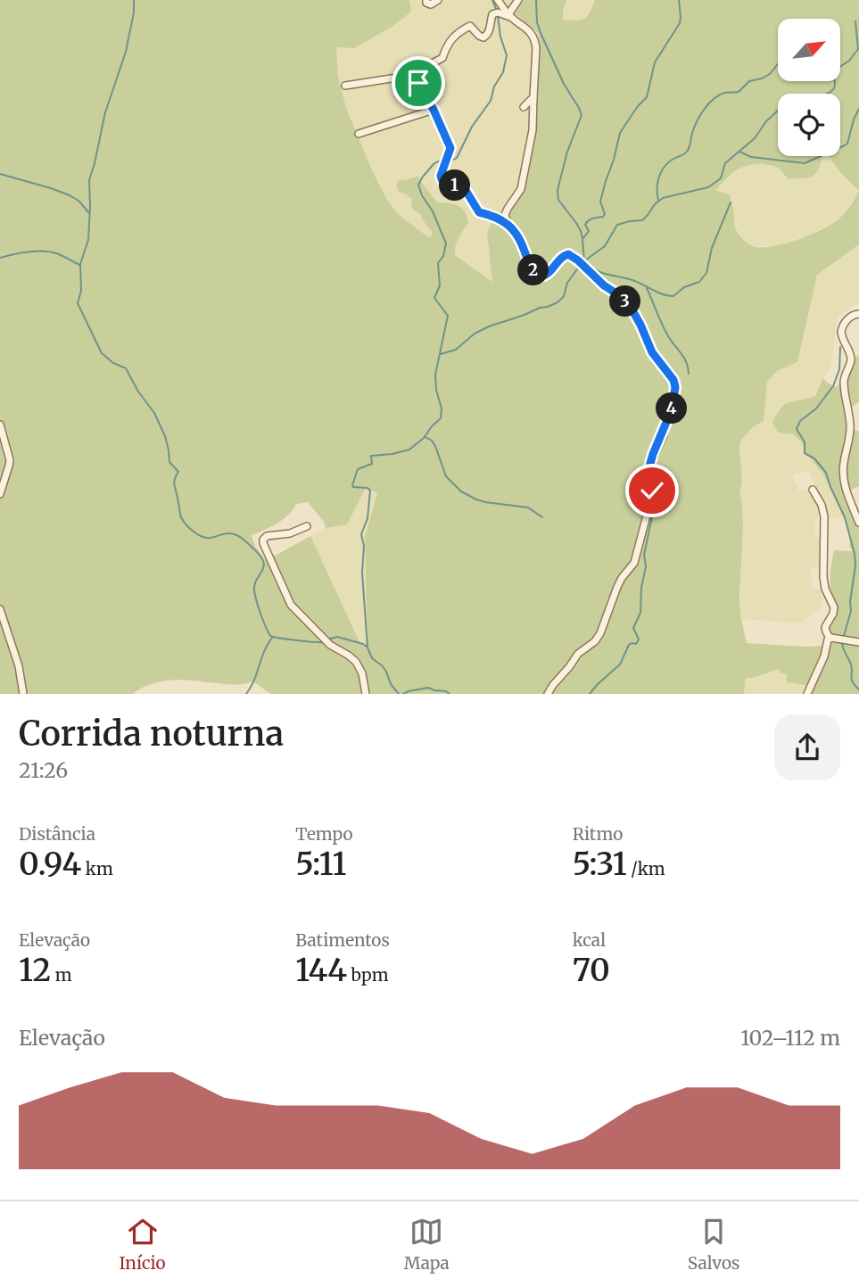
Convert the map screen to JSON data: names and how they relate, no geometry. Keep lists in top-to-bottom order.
{
  "north": "top right",
  "page": {
    "pins": [
      "1",
      "2",
      "3",
      "4"
    ],
    "heading": ["Corrida noturna", "21:26"],
    "stats": [
      ["Distância", "0.94 km"],
      ["Tempo", "5:11"],
      ["Ritmo", "5:31 /km"],
      ["Elevação", "12 m"],
      ["Batimentos", "144 bpm"],
      ["kcal", "70"]
    ],
    "chart": ["Elevação", "102–112 m"],
    "tabs": ["Início", "Mapa", "Salvos"]
  }
}
